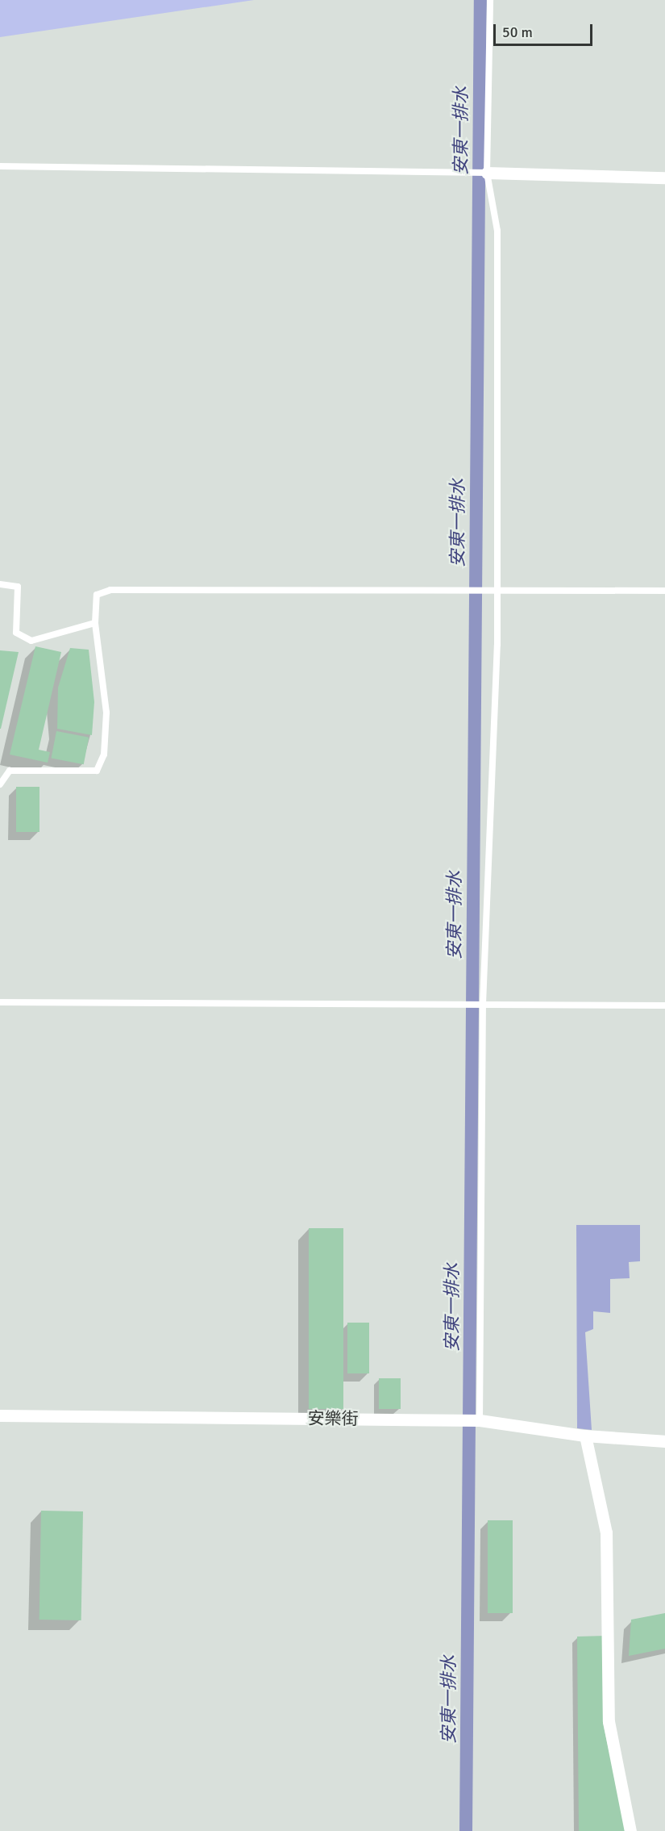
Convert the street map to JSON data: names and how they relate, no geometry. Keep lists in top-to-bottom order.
{
  "streets": {
    "street": ["安樂街"]
  },
  "water": ["安東一排水"],
  "scale_bar": "50 m"
}
